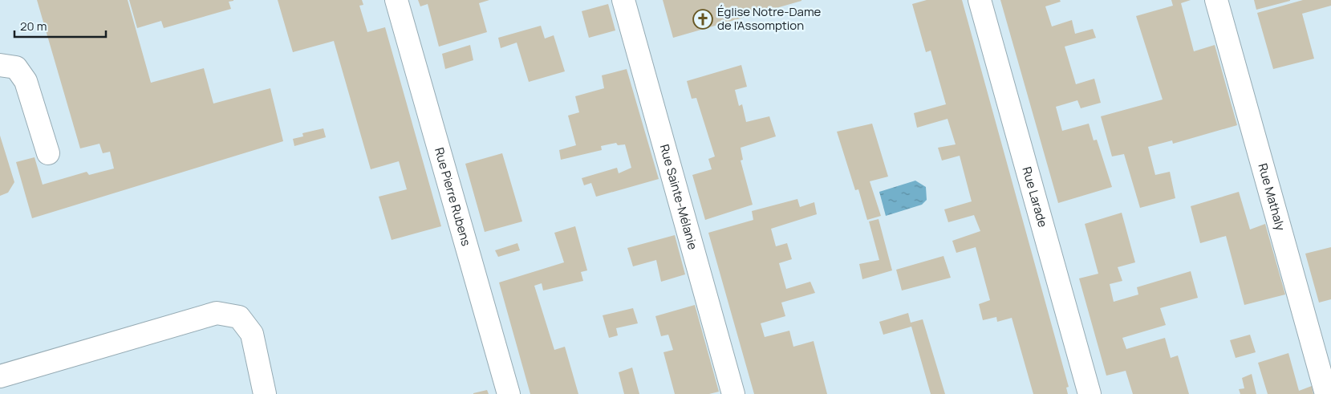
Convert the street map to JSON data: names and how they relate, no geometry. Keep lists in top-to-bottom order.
{
  "streets": {
    "street": [
      "Rue Sainte-Mélanie",
      "Rue Pierre Rubens",
      "Rue Larade",
      "Rue Mathaly"
    ]
  },
  "places": {
    "church": ["Église Notre-Dame de l'Assomption"]
  },
  "scale_bar": "20 m"
}
